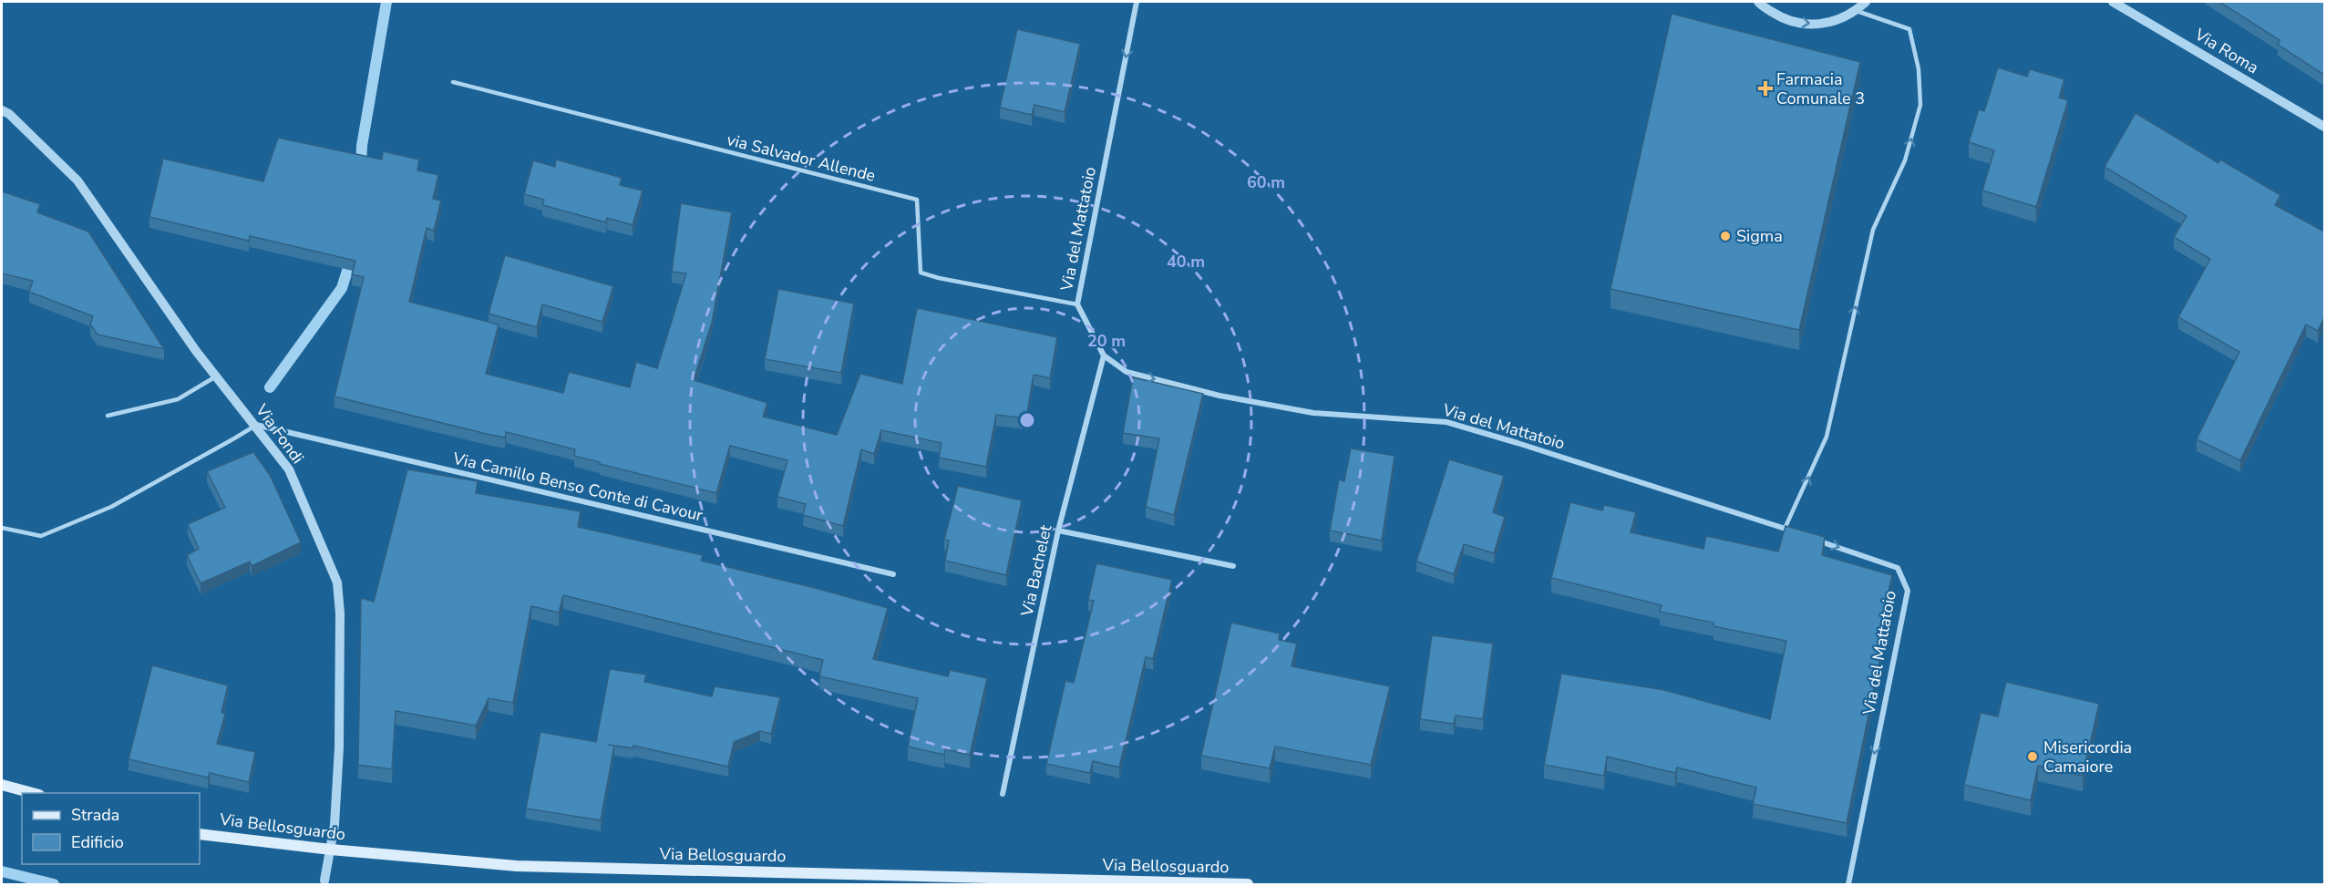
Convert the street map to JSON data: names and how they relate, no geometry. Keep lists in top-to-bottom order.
{
  "streets": {
    "main road": ["Via Bellosguardo"],
    "street": [
      "Via Roma",
      "Via del Mattatoio",
      "Via Fondi",
      "Via Camillo Benso Conte di Cavour",
      "Via Bachelet"
    ],
    "lane": ["via Salvador Allende"]
  },
  "crossings": [
    ["via Salvador Allende", "Via del Mattatoio"],
    ["Via del Mattatoio", "Via Bachelet"],
    ["Via Fondi", "Via Camillo Benso Conte di Cavour"],
    ["Via Fondi", "Via Bellosguardo"]
  ],
  "places": {
    "health": ["Farmacia Comunale 3"],
    "other": ["Sigma", "Misericordia Camaiore"]
  },
  "legend": ["Strada", "Edificio"],
  "rings": ["60 m", "40 m", "20 m"]
}
